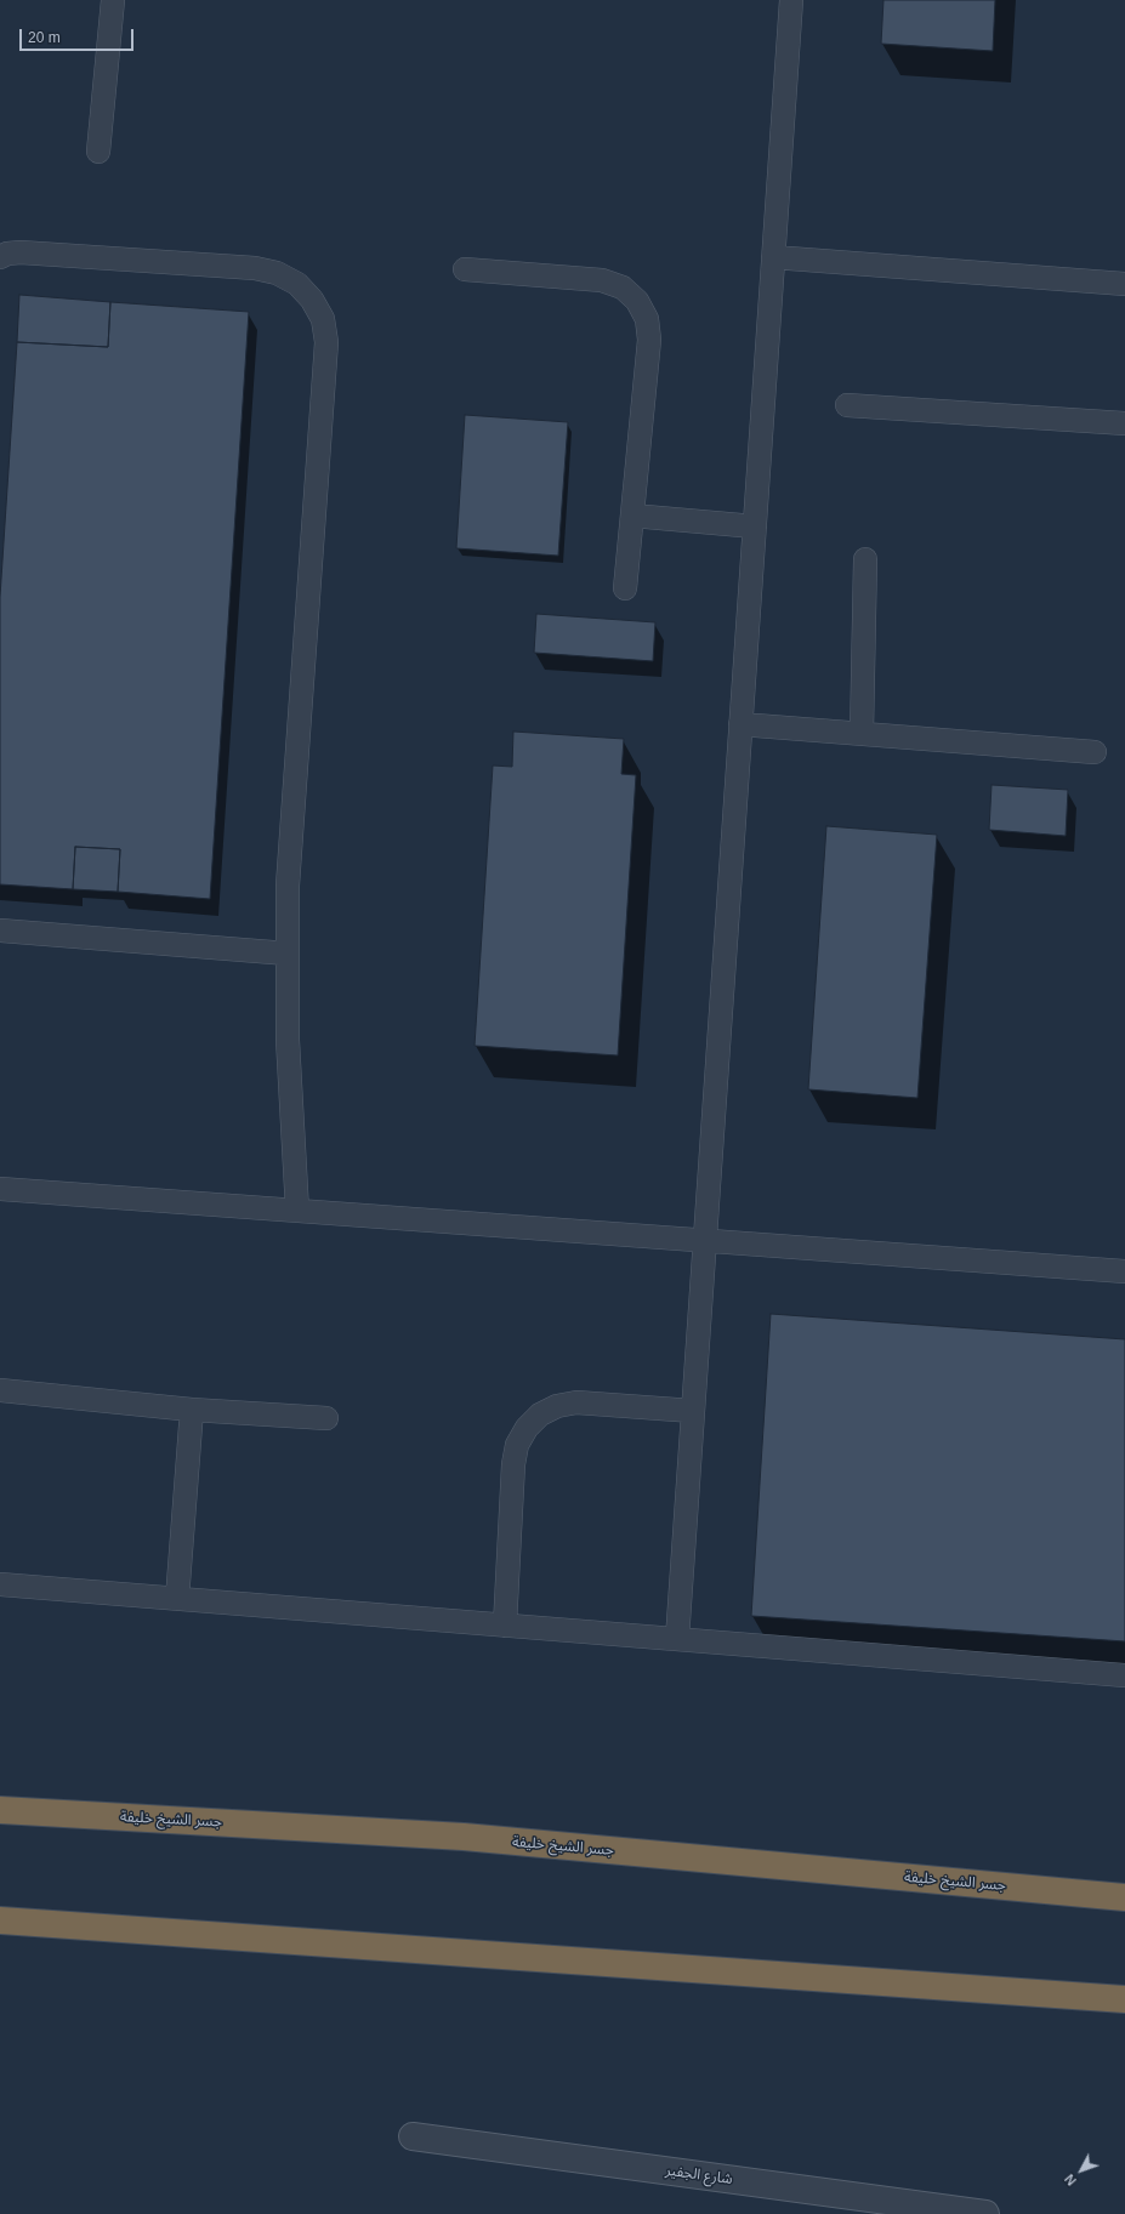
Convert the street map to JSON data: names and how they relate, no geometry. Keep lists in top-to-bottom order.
{
  "streets": {
    "highway": ["جسر الشيخ خليفة"],
    "street": ["شارع الجفير"]
  },
  "scale_bar": "20 m",
  "north": "bottom left"
}
